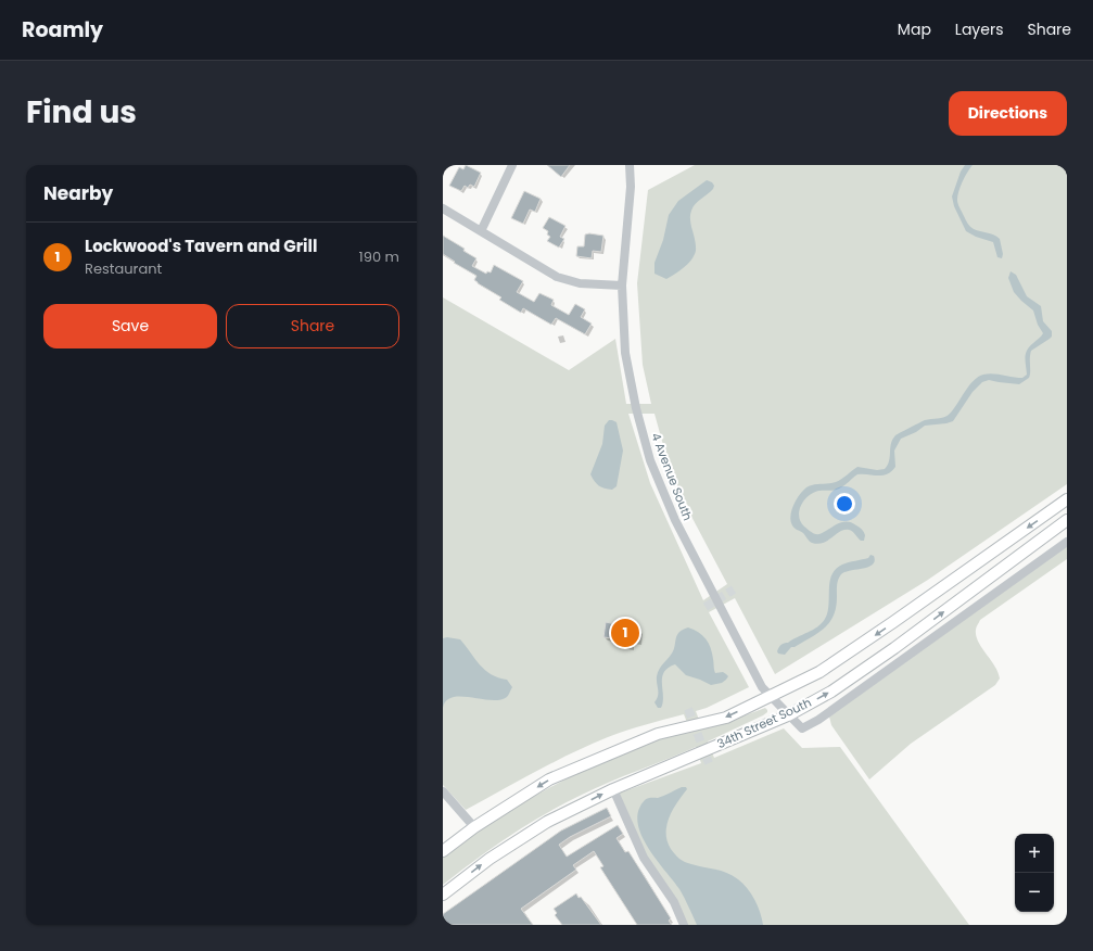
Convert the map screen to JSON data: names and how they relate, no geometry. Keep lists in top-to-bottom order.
{
  "streets": {
    "main road": ["34th Street South"],
    "street": ["4 Avenue South"]
  },
  "crossings": [
    ["4 Avenue South", "34th Street South"]
  ],
  "page": {
    "header": "Roamly",
    "nav": ["Map", "Layers", "Share"],
    "title": "Find us",
    "buttons": [
      "Directions",
      ["Save", "Share"]
    ],
    "heading": "Nearby",
    "list": [
      {
        "mark": "1",
        "name": "Lockwood's Tavern and Grill",
        "note": "Restaurant",
        "value": "190 m"
      }
    ],
    "pins": "1",
    "map_buttons": ["+", "−"]
  }
}
